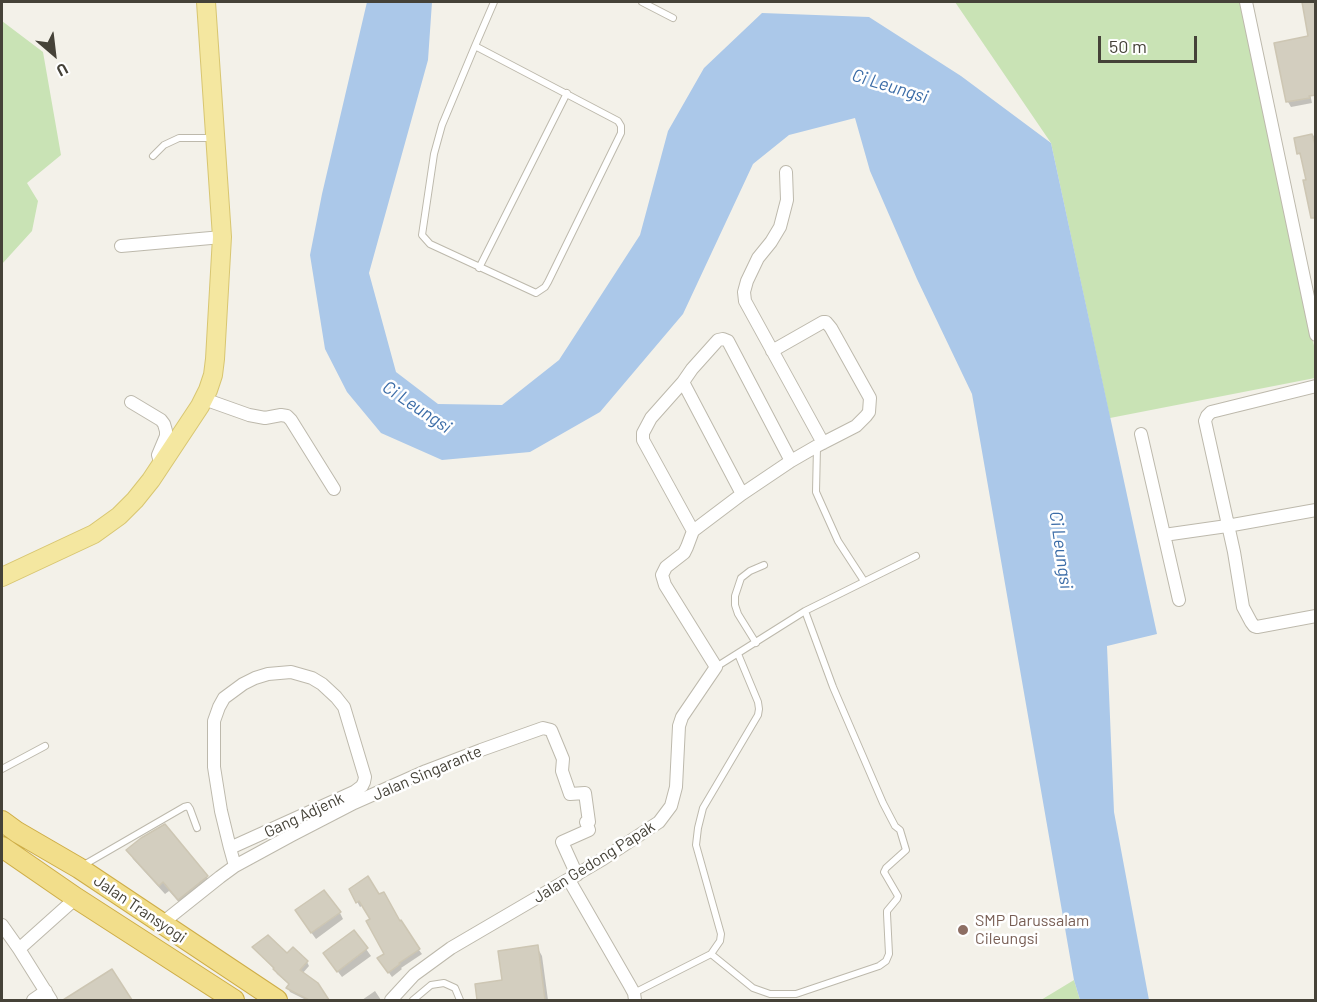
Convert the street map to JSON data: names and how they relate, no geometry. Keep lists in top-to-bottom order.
{
  "streets": {
    "highway": ["Jalan Transyogi"],
    "street": ["Jalan Singarante", "Gang Adjenk", "Jalan Gedong Papak"]
  },
  "crossings": [
    ["Jalan Singarante", "Gang Adjenk"],
    ["Jalan Singarante", "Jalan Gedong Papak"],
    ["Jalan Singarante", "Jalan Transyogi"]
  ],
  "water": ["Ci Leungsi"],
  "places": ["SMP Darussalam Cileungsi"],
  "scale_bar": "50 m",
  "north": "bottom right"
}
